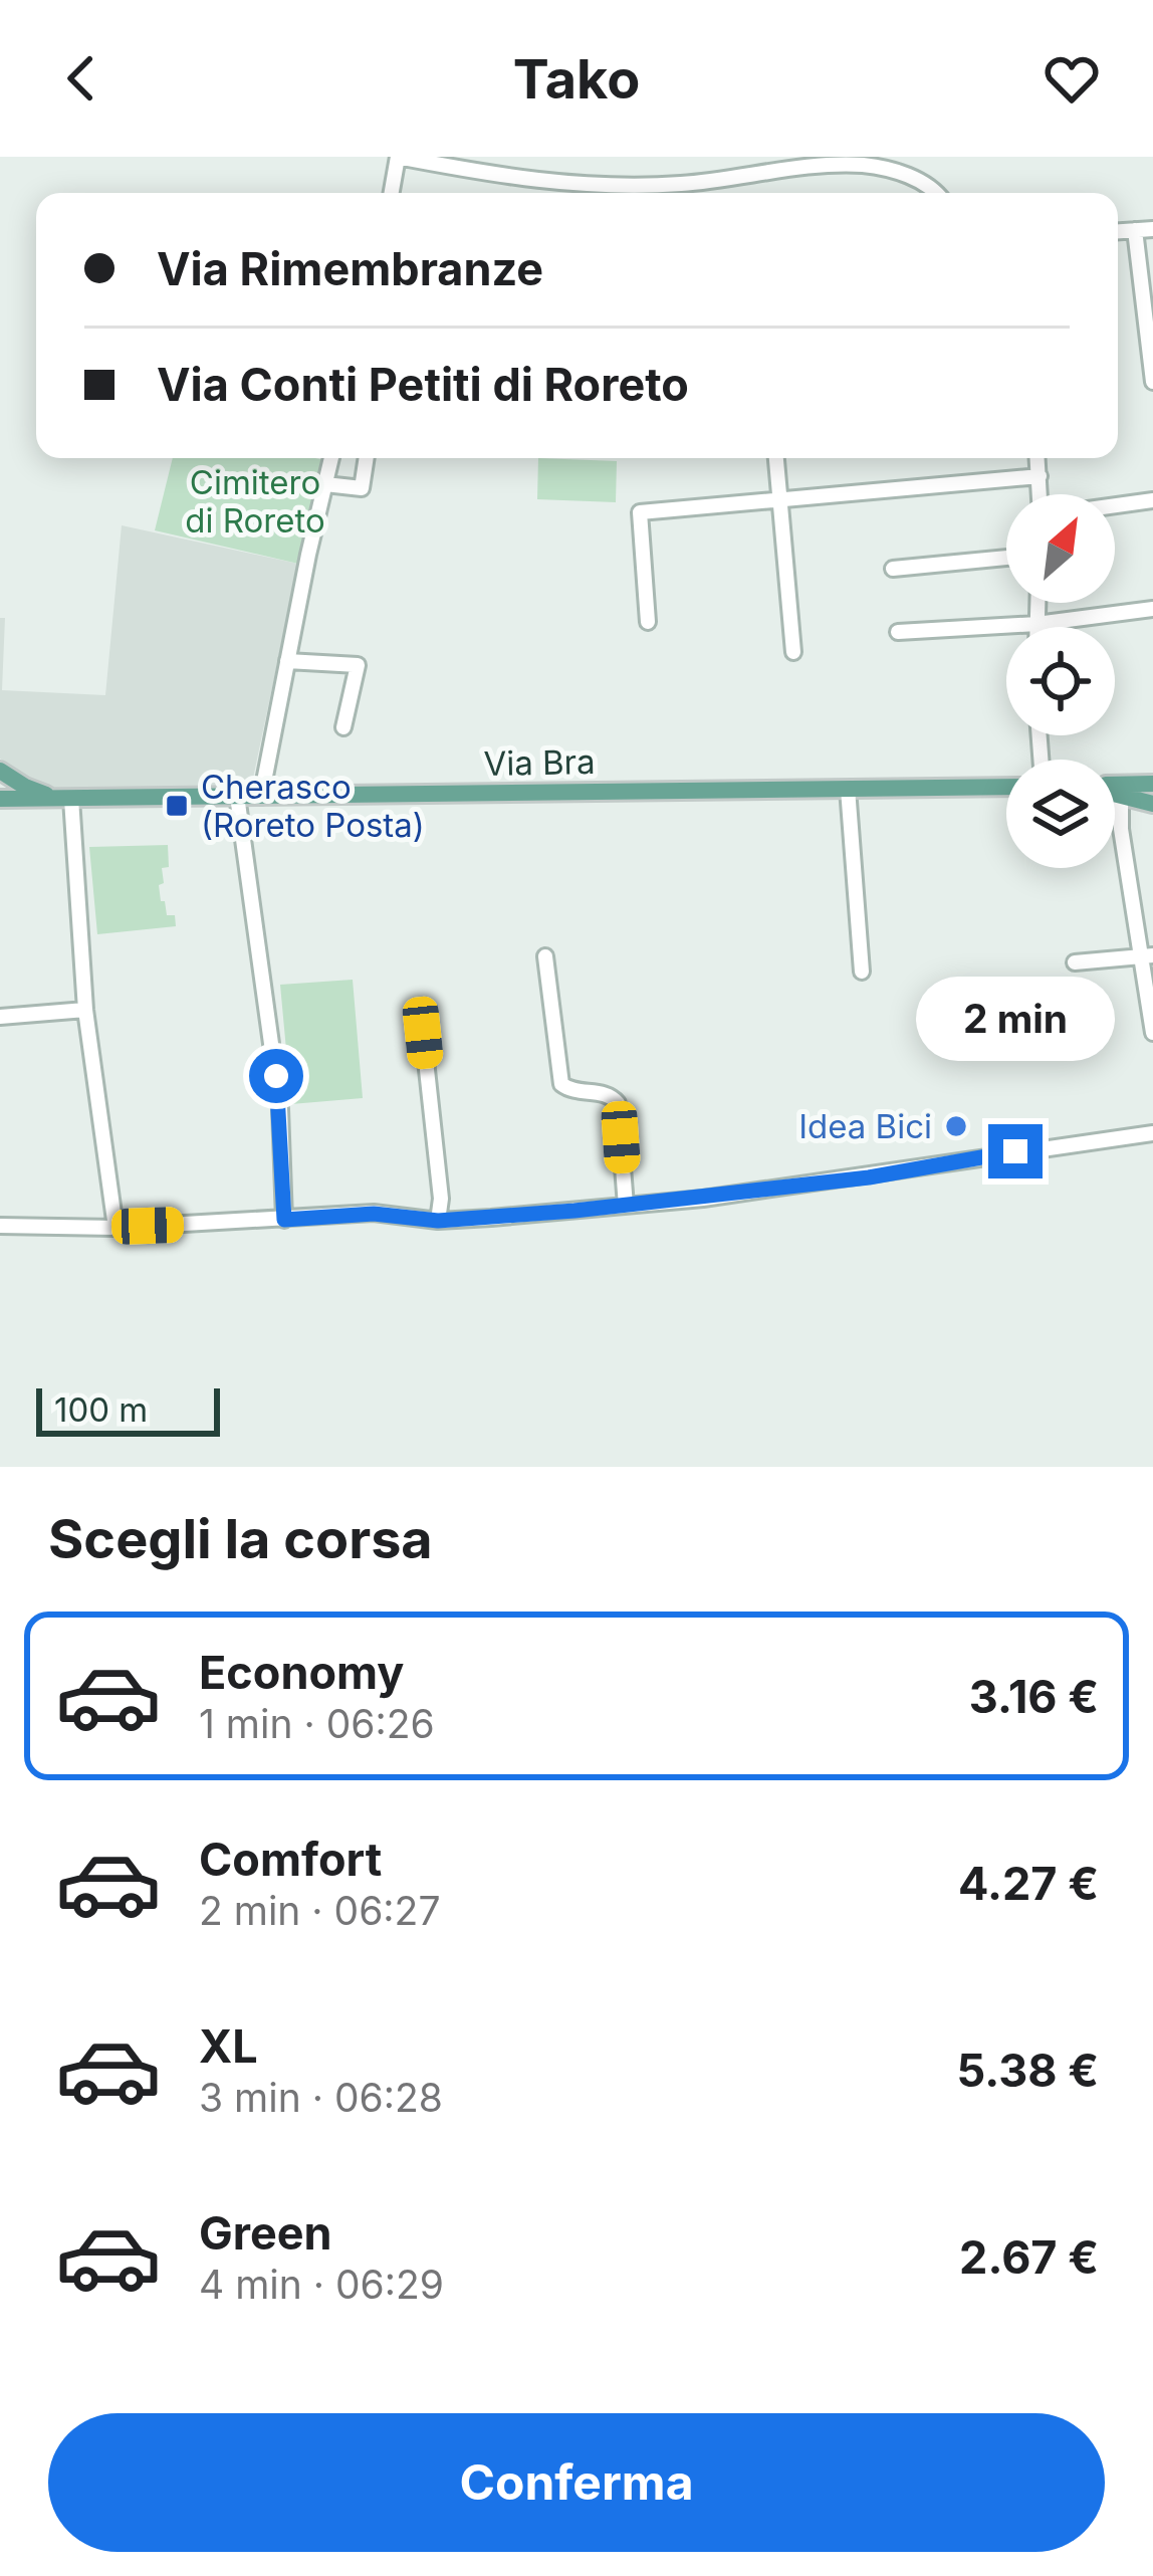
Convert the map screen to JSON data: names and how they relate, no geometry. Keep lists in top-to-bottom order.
{
  "streets": {
    "main road": ["Via Bra"]
  },
  "parks": ["Cimitero di Roreto"],
  "places": {
    "transit": ["Cherasco (Roreto Posta)"],
    "other": ["Idea Bici"]
  },
  "scale_bar": "100 m",
  "north": "top right",
  "page": {
    "header": "Tako",
    "banner": ["Via Rimembranze", "Via Conti Petiti di Roreto"],
    "bubble": "2 min",
    "scale": "100 m",
    "heading": "Scegli la corsa",
    "list": [
      {
        "name": "Economy",
        "note": "1 min · 06:26",
        "value": "3.16 €"
      },
      {
        "name": "Comfort",
        "note": "2 min · 06:27",
        "value": "4.27 €"
      },
      {
        "name": "XL",
        "note": "3 min · 06:28",
        "value": "5.38 €"
      },
      {
        "name": "Green",
        "note": "4 min · 06:29",
        "value": "2.67 €"
      }
    ],
    "buttons": "Conferma"
  }
}
